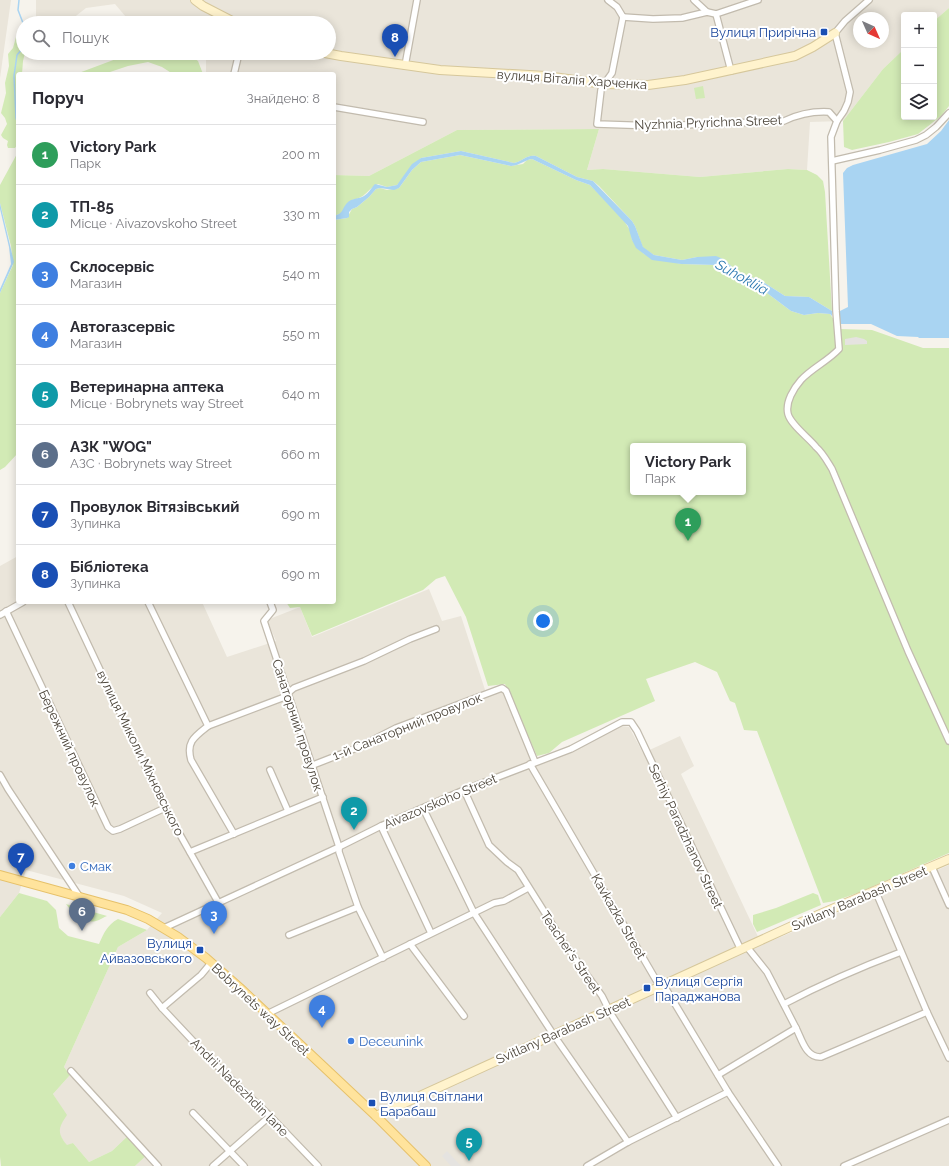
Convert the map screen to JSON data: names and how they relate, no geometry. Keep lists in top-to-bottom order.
{
  "streets": {
    "main road": ["Bobrynets way Street"],
    "street": [
      "вулиця Віталія Харченка",
      "Nyzhnia Pryrichna Street",
      "Санаторний провулок",
      "1-й Санаторний провулок",
      "Бережний провулок",
      "вулиця Миколи Міхновського",
      "Aivazovskoho Street",
      "Serhiy Paradzhanov Street",
      "Svitlany Barabash Street",
      "Kavkazka Street",
      "Teacher's Street",
      "Andrii Nadezhdin lane"
    ]
  },
  "crossings": [
    ["вулиця Віталія Харченка", "Nyzhnia Pryrichna Street"],
    ["Санаторний провулок", "1-й Санаторний провулок"],
    ["Санаторний провулок", "вулиця Миколи Міхновського"],
    ["Санаторний провулок", "Aivazovskoho Street"],
    ["1-й Санаторний провулок", "Kavkazka Street"],
    ["Бережний провулок", "вулиця Миколи Міхновського"],
    ["вулиця Миколи Міхновського", "Aivazovskoho Street"],
    ["Aivazovskoho Street", "Serhiy Paradzhanov Street"],
    ["Aivazovskoho Street", "Kavkazka Street"],
    ["Aivazovskoho Street", "Teacher's Street"],
    ["Aivazovskoho Street", "Bobrynets way Street"],
    ["Serhiy Paradzhanov Street", "Svitlany Barabash Street"],
    ["Svitlany Barabash Street", "Kavkazka Street"],
    ["Svitlany Barabash Street", "Teacher's Street"],
    ["Svitlany Barabash Street", "Bobrynets way Street"]
  ],
  "water": ["Suhokliia"],
  "places": {
    "transit": [
      "Вулиця Прирічна",
      "Вулиця Айвазовського",
      "Вулиця Сергія Параджанова",
      "Вулиця Світлани Барабаш"
    ],
    "other": ["Смак", "Deceunink"]
  },
  "north": "bottom right",
  "page": {
    "map_buttons": ["+", "−"],
    "search": "Пошук",
    "pins": [
      "8",
      "1",
      "2",
      "7",
      "6",
      "3",
      "4",
      "5"
    ],
    "heading": ["Поруч", "Знайдено: 8"],
    "list": [
      {
        "mark": "1",
        "name": "Victory Park",
        "note": "Парк",
        "value": "200 m"
      },
      {
        "mark": "2",
        "name": "ТП-85",
        "note": "Місце · Aivazovskoho Street",
        "value": "330 m"
      },
      {
        "mark": "3",
        "name": "Склосервіс",
        "note": "Магазин",
        "value": "540 m"
      },
      {
        "mark": "4",
        "name": "Автогазсервіс",
        "note": "Магазин",
        "value": "550 m"
      },
      {
        "mark": "5",
        "name": "Ветеринарна аптека",
        "note": "Місце · Bobrynets way Street",
        "value": "640 m"
      },
      {
        "mark": "6",
        "name": "АЗК \"WOG\"",
        "note": "АЗС · Bobrynets way Street",
        "value": "660 m"
      },
      {
        "mark": "7",
        "name": "Провулок Вітязівський",
        "note": "Зупинка",
        "value": "690 m"
      },
      {
        "mark": "8",
        "name": "Бібліотека",
        "note": "Зупинка",
        "value": "690 m"
      }
    ],
    "popup": ["Victory Park", "Парк"]
  }
}
